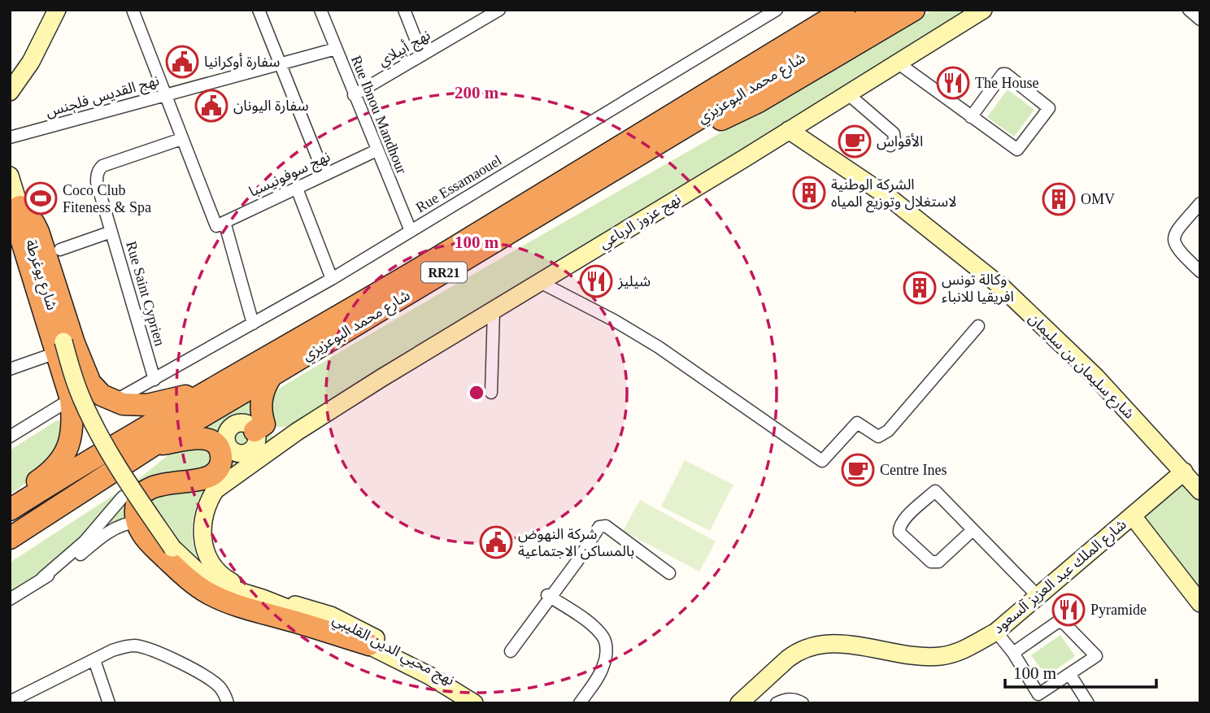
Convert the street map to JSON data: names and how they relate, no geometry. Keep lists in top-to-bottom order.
{
  "streets": {
    "highway": ["شارع محمد البوعزيزي", "RR21"],
    "street": [
      "نهج أبيلاي",
      "نهج القديس فلجنس",
      "Rue Ibnou Mandhour",
      "نهج سوفونيسبا",
      "Rue Essamaouel",
      "نهج عزوز الرباعي",
      "Rue Saint Cyprien",
      "شارع سليمان بن سليمان",
      "شارع الملك عبد العزيز آلسعود",
      "نهج محيي الدين القليبي"
    ]
  },
  "crossings": [
    ["نهج أبيلاي", "Rue Ibnou Mandhour"],
    ["نهج القديس فلجنس", "Rue Ibnou Mandhour"],
    ["Rue Ibnou Mandhour", "نهج سوفونيسبا"],
    ["Rue Ibnou Mandhour", "Rue Essamaouel"],
    ["Rue Essamaouel", "Rue Saint Cyprien"],
    ["نهج عزوز الرباعي", "شارع سليمان بن سليمان"],
    ["شارع سليمان بن سليمان", "شارع الملك عبد العزيز آلسعود"]
  ],
  "places": {
    "public building": ["سفارة أوكرانيا", "سفارة اليونان", "شركة النهوض بالمساكن الاجتماعية"],
    "restaurant": ["The House", "شيليز", "Pyramide"],
    "cafe": ["الأقواس", "Centre Ines"],
    "building": ["الشركة الوطنية لاستغلال وتوزيع المياه", "OMV", "وكالة تونس افريقيا للانباء"],
    "sports": ["Coco Club Fiteness & Spa"]
  },
  "scale_bar": "100 m",
  "rings": ["200 m", "100 m"]
}
